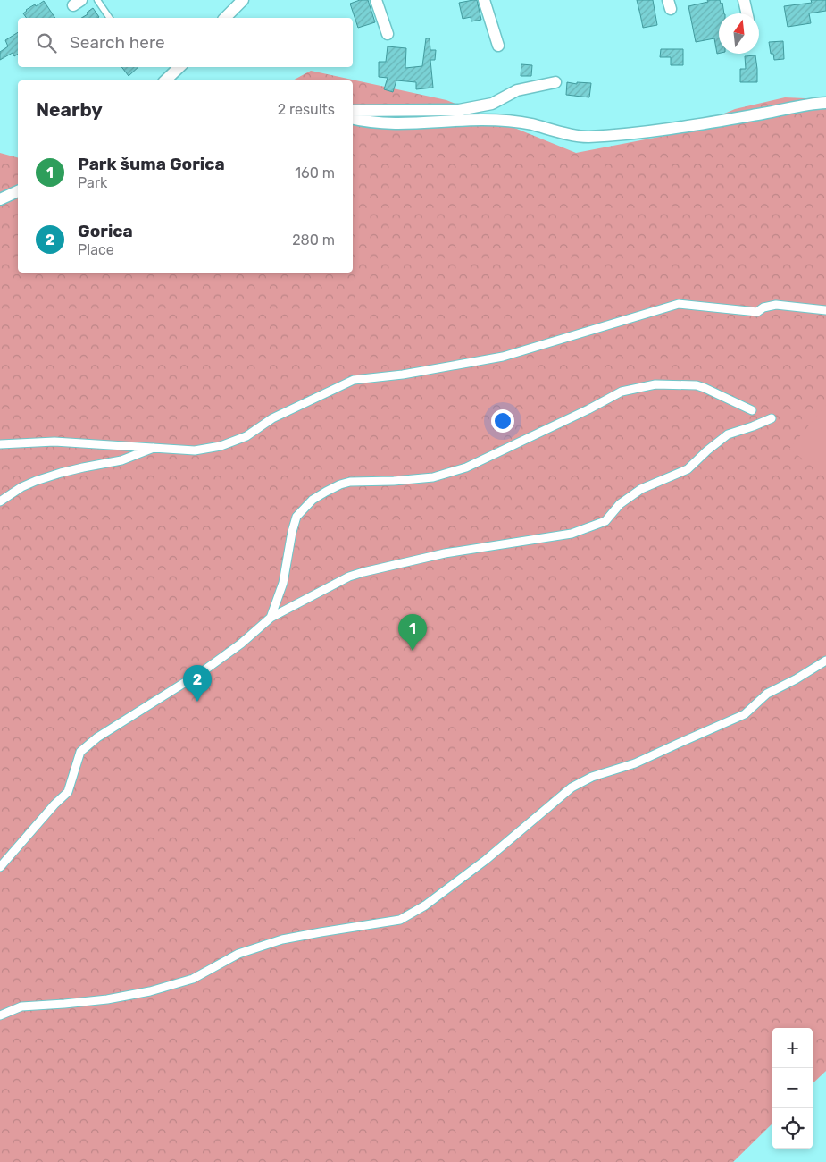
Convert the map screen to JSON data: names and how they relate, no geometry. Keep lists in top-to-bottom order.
{
  "north": "top",
  "page": {
    "search": "Search here",
    "heading": ["Nearby", "2 results"],
    "list": [
      {
        "mark": "1",
        "name": "Park šuma Gorica",
        "note": "Park",
        "value": "160 m"
      },
      {
        "mark": "2",
        "name": "Gorica",
        "note": "Place",
        "value": "280 m"
      }
    ],
    "pins": ["1", "2"],
    "map_buttons": ["+", "−"]
  }
}
